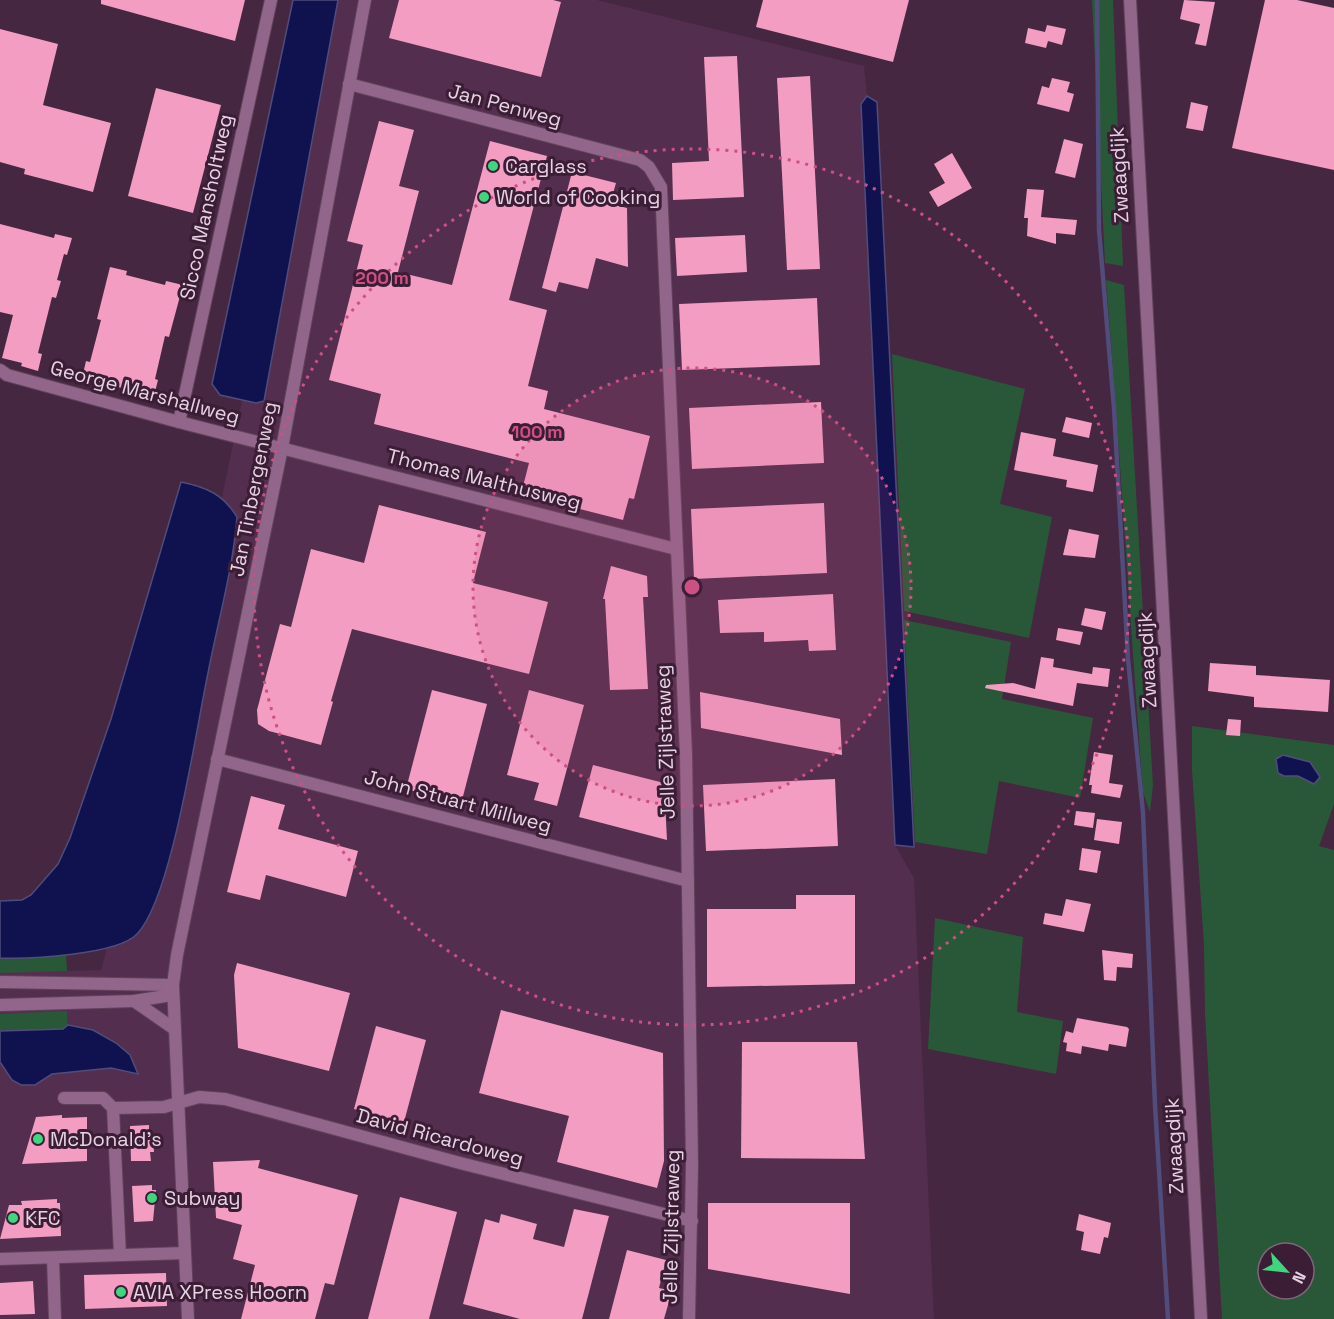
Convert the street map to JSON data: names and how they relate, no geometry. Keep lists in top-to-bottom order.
{
  "streets": {
    "street": [
      "Jan Penweg",
      "Zwaagdijk",
      "Sicco Mansholtweg",
      "George Marshallweg",
      "Thomas Malthusweg",
      "Jan Tinbergenweg",
      "Jelle Zijlstraweg",
      "John Stuart Millweg",
      "David Ricardoweg"
    ]
  },
  "crossings": [
    ["Jan Penweg", "Jan Tinbergenweg"],
    ["Jan Penweg", "Jelle Zijlstraweg"],
    ["Sicco Mansholtweg", "George Marshallweg"],
    ["George Marshallweg", "Thomas Malthusweg"],
    ["George Marshallweg", "Jan Tinbergenweg"],
    ["Thomas Malthusweg", "Jan Tinbergenweg"],
    ["Thomas Malthusweg", "Jelle Zijlstraweg"],
    ["Jan Tinbergenweg", "John Stuart Millweg"],
    ["Jan Tinbergenweg", "David Ricardoweg"],
    ["Jelle Zijlstraweg", "John Stuart Millweg"],
    ["Jelle Zijlstraweg", "David Ricardoweg"]
  ],
  "places": [
    "Carglass",
    "World of Cooking",
    "McDonald's",
    "Subway",
    "KFC",
    "AVIA XPress Hoorn"
  ],
  "north": "bottom right",
  "rings": ["200 m", "100 m"]
}
